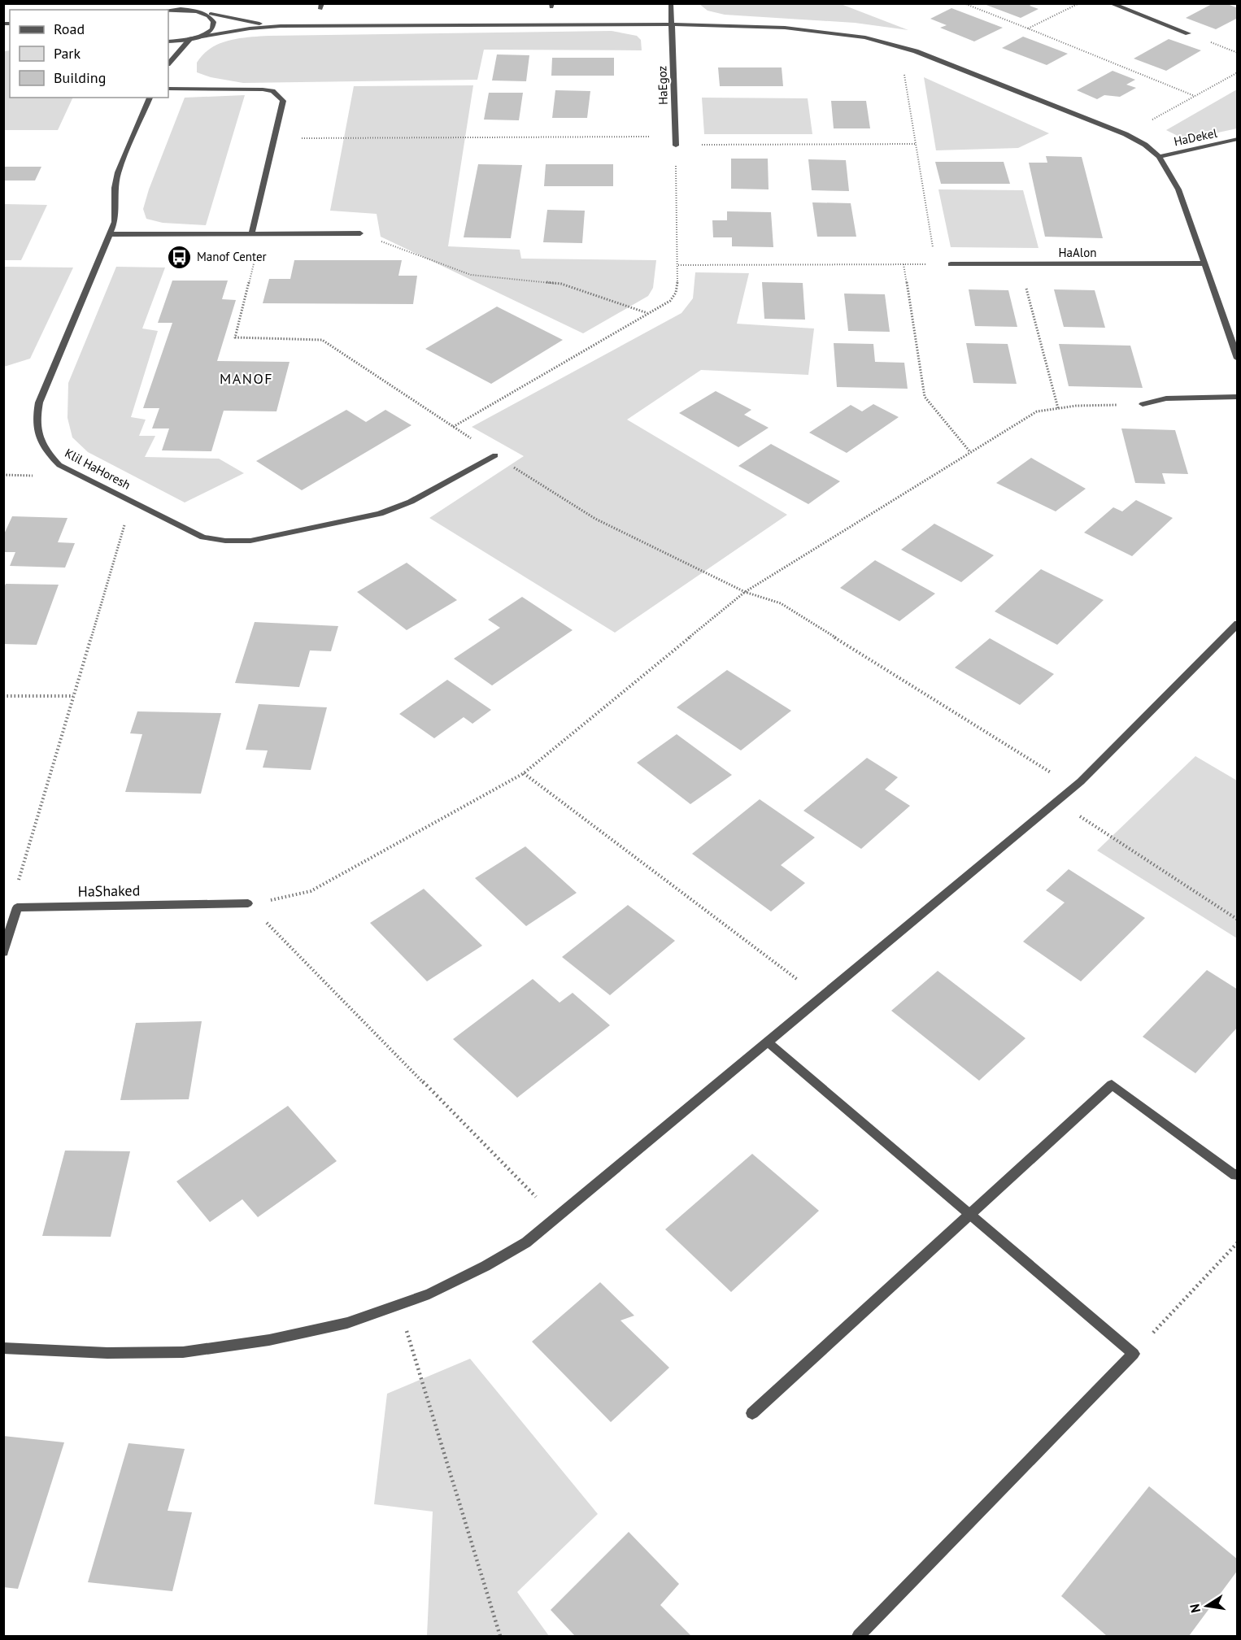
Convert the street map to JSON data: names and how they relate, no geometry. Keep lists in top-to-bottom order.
{
  "streets": {
    "street": [
      "HaEgoz",
      "HaDekel",
      "HaAlon",
      "Klil HaHoresh",
      "HaShaked"
    ]
  },
  "districts": ["MANOF"],
  "places": {
    "bus stop": ["Manof Center"]
  },
  "legend": ["Road", "Park", "Building"],
  "north": "left"
}
